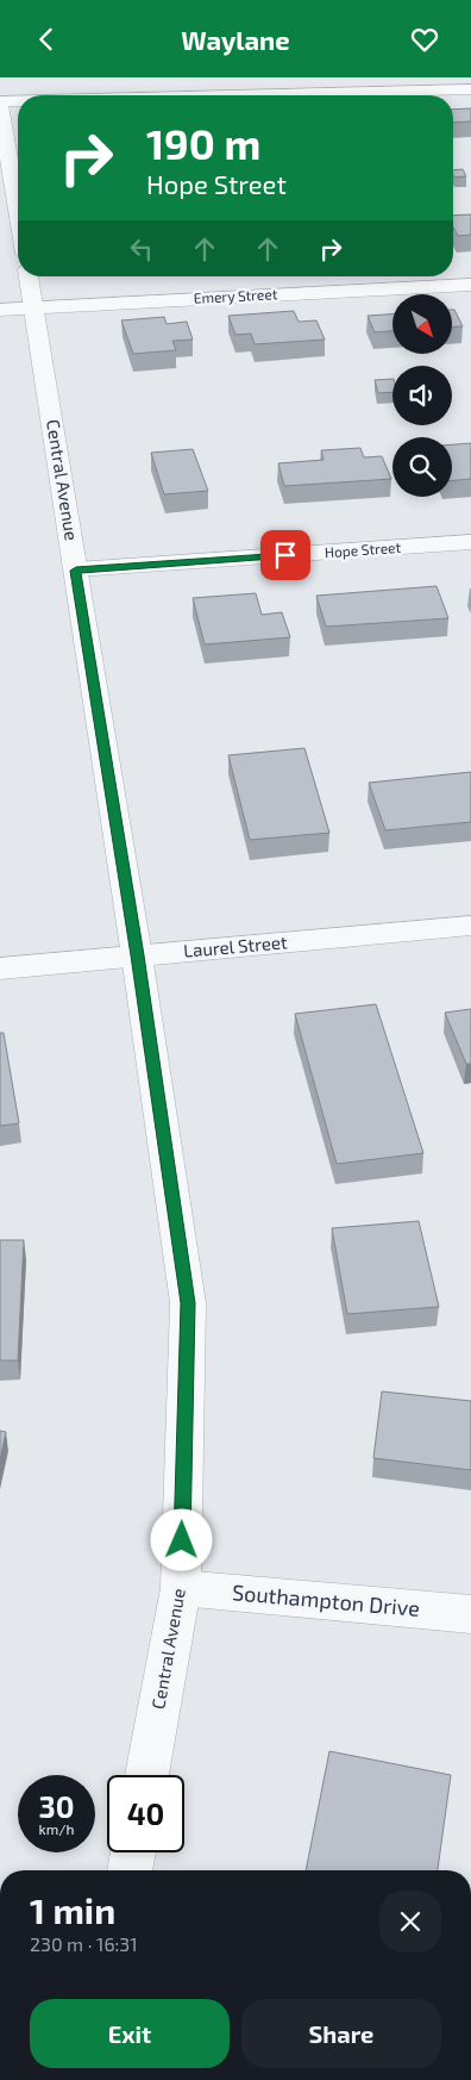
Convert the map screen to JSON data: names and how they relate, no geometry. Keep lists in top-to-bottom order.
{
  "streets": {
    "street": [
      "Emery Street",
      "Central Avenue",
      "Hope Street",
      "Laurel Street",
      "Southampton Drive"
    ]
  },
  "crossings": [
    ["Emery Street", "Central Avenue"],
    ["Central Avenue", "Hope Street"],
    ["Central Avenue", "Laurel Street"],
    ["Central Avenue", "Southampton Drive"]
  ],
  "north": "bottom right",
  "page": {
    "header": "Waylane",
    "turn": ["190 m", "Hope Street"],
    "speed": "30 km/h",
    "limit": "40",
    "heading": ["1 min", "230 m · 16:31"],
    "buttons": ["Exit", "Share"]
  }
}
